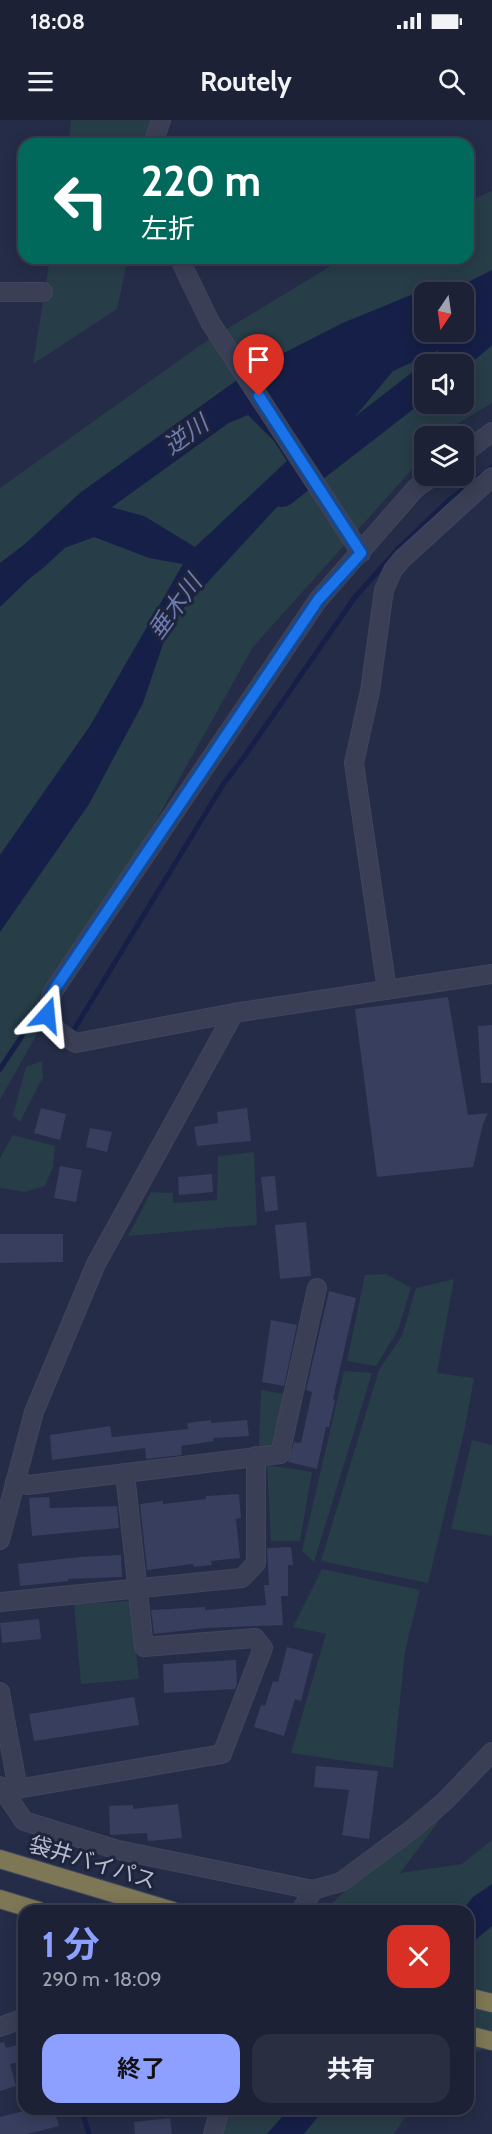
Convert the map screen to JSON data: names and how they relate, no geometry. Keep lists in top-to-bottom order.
{
  "streets": {
    "highway": ["袋井バイパス"]
  },
  "water": ["逆川", "垂木川"],
  "north": "bottom",
  "page": {
    "status": "18:08",
    "header": "Routely",
    "turn": ["220 m", "左折"],
    "heading": ["1 分", "290 m · 18:09"],
    "buttons": ["終了", "共有"]
  }
}
